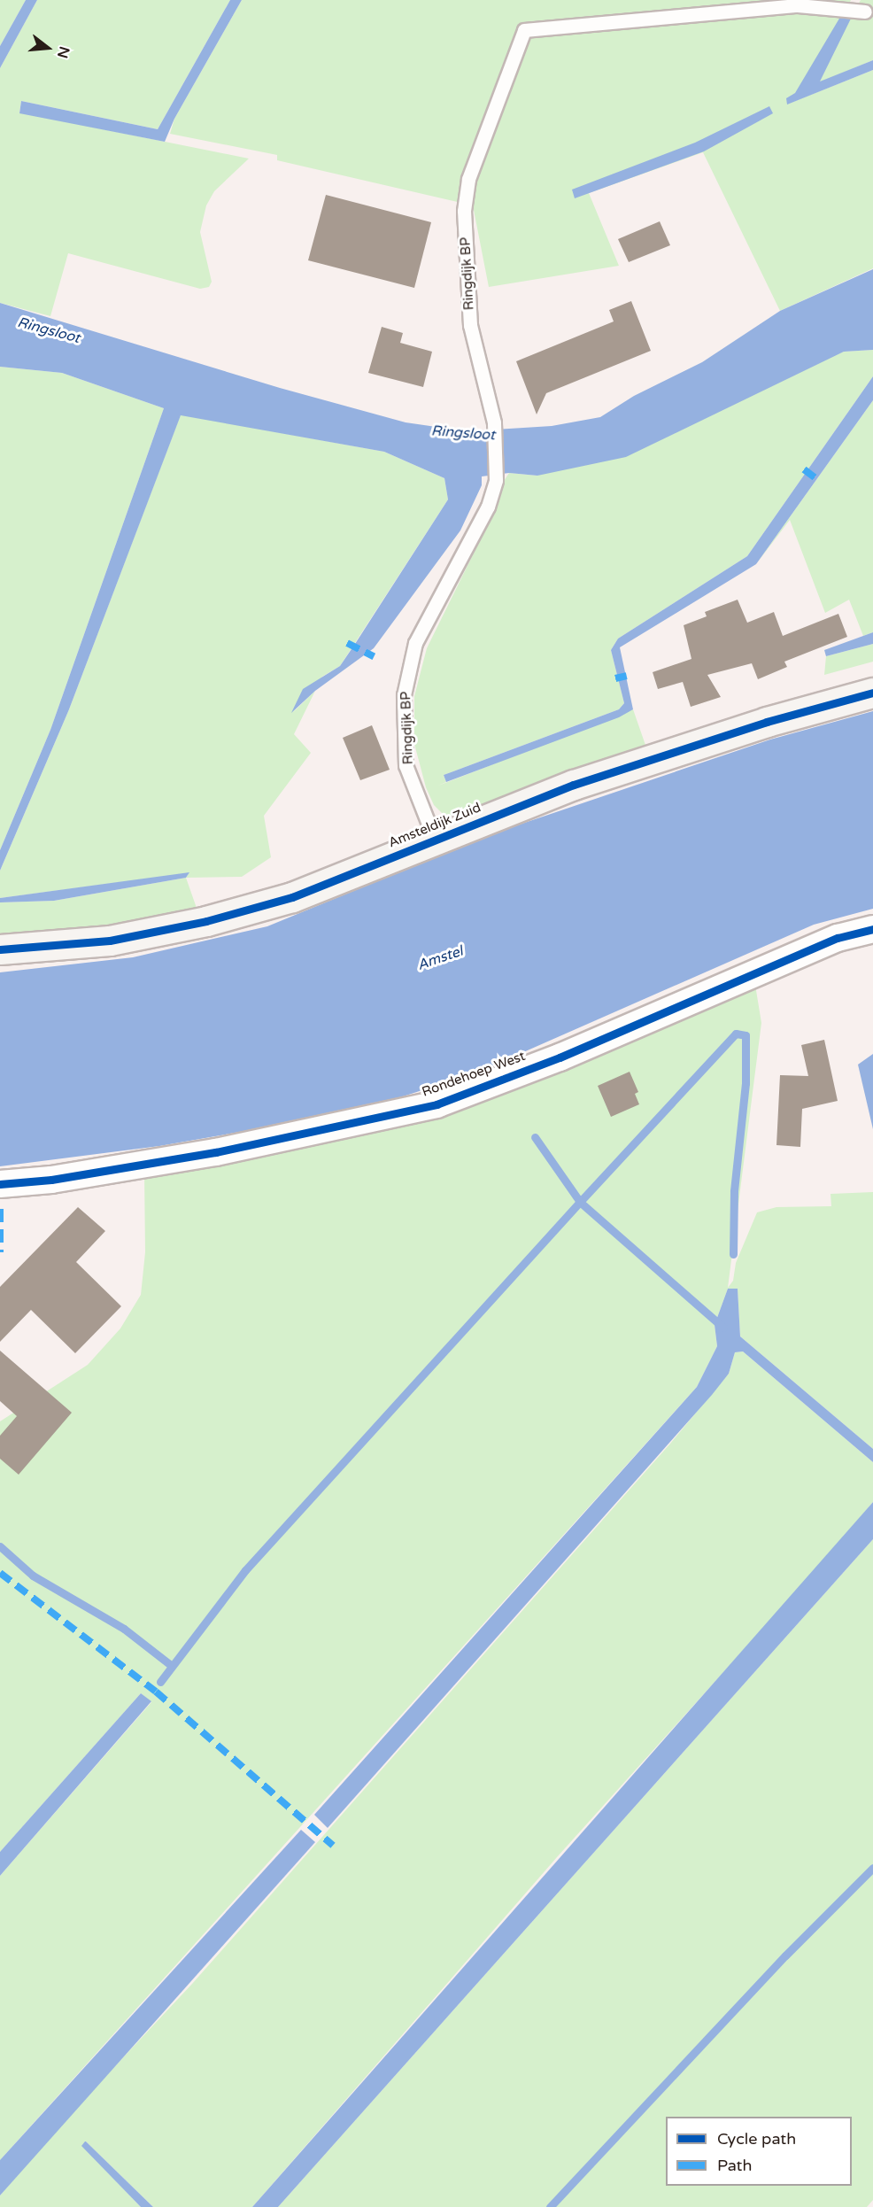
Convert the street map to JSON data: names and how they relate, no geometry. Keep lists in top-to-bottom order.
{
  "streets": {
    "street": ["Amsteldijk Zuid", "Rondehoep West"],
    "lane": ["Ringdijk BP"]
  },
  "crossings": [
    ["Ringdijk BP", "Amsteldijk Zuid"]
  ],
  "water": ["Ringsloot", "Amstel"],
  "legend": ["Cycle path", "Path"],
  "north": "right"
}
